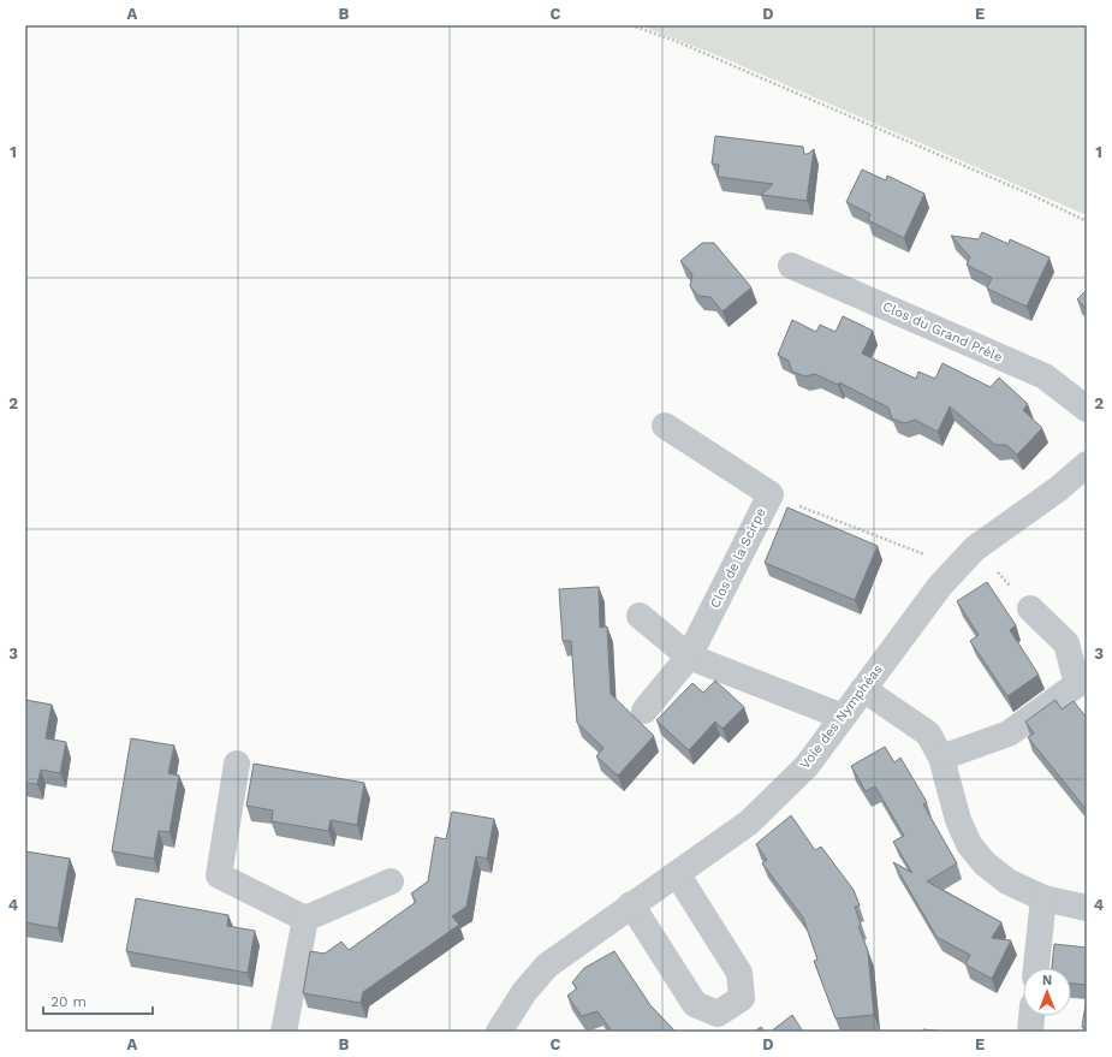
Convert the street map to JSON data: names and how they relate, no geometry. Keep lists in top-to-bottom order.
{
  "streets": {
    "street": ["Clos du Grand Prèle", "Clos de la Scirpe", "Voie des Nymphéas"]
  },
  "scale_bar": "20 m",
  "north": "top",
  "grid": {
    "columns": [
      "A",
      "B",
      "C",
      "D",
      "E"
    ],
    "rows": [
      "1",
      "2",
      "3",
      "4"
    ]
  }
}
